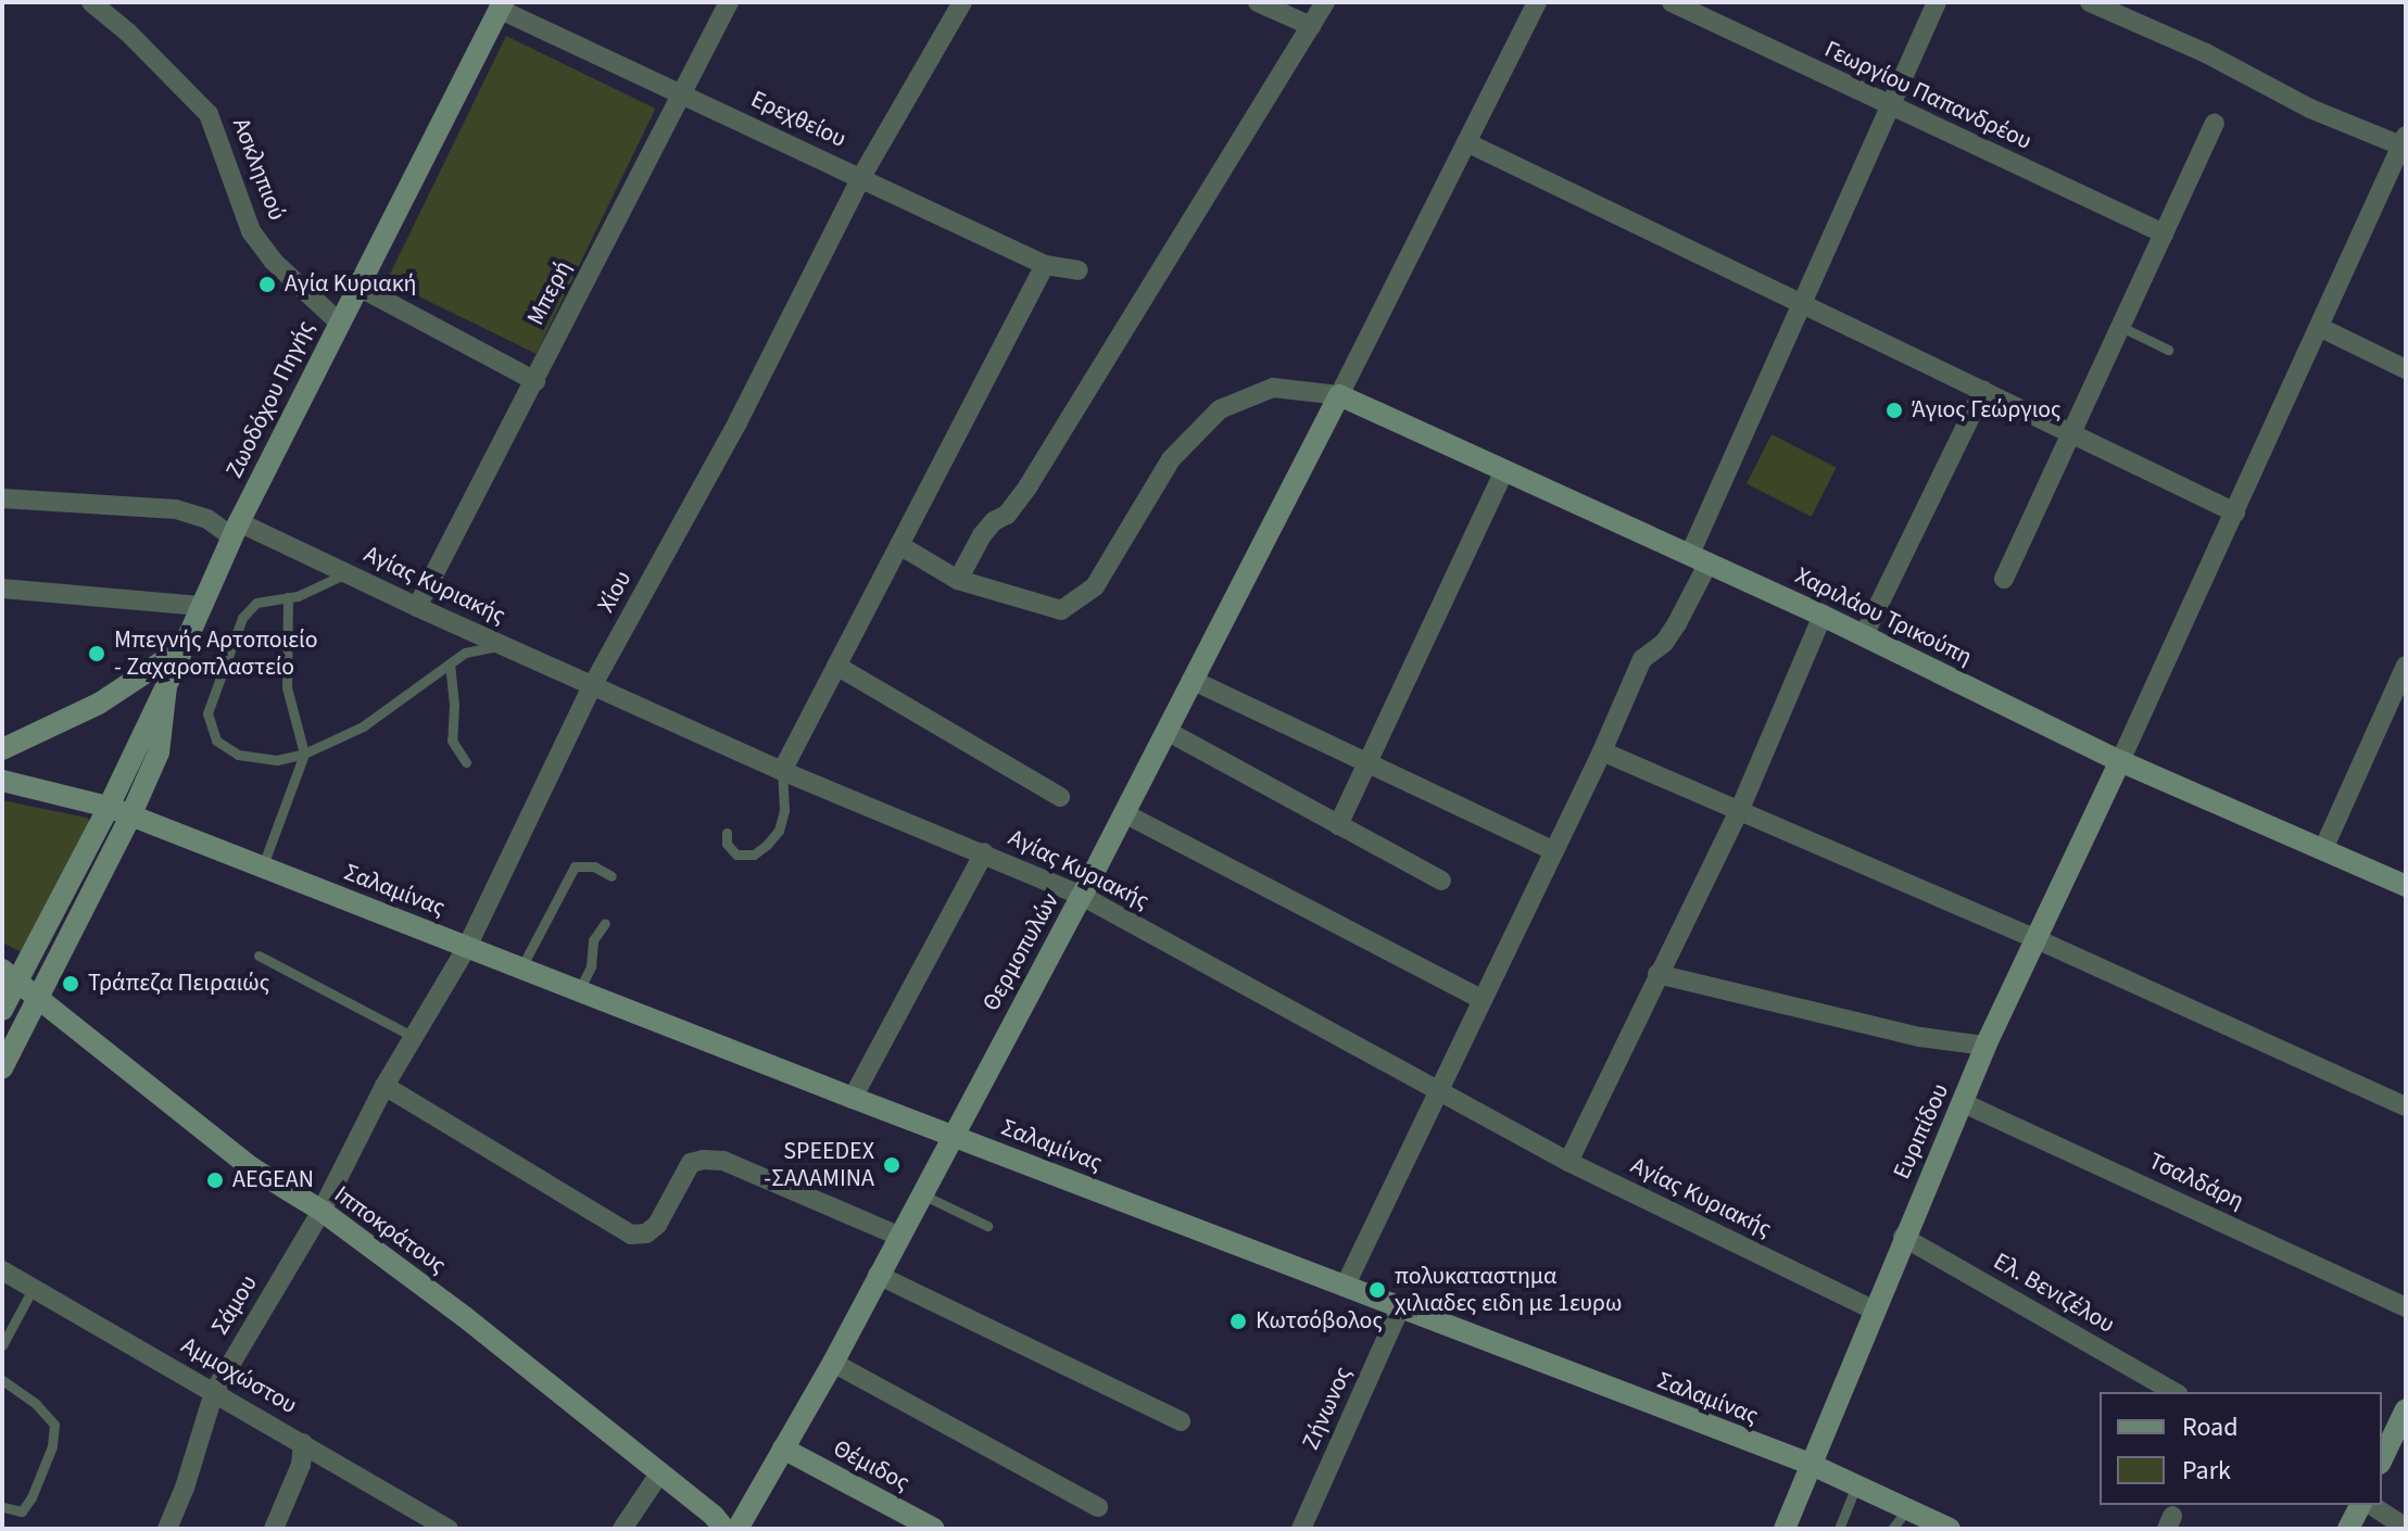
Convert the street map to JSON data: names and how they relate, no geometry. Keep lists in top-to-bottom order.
{
  "streets": {
    "street": [
      "Γεωργίου Παπανδρέου",
      "Ερεχθείου",
      "Ασκληπιού",
      "Μπερή",
      "Ζωοδόχου Πηγής",
      "Αγίας Κυριακής",
      "Χίου",
      "Χαριλάου Τρικούπη",
      "Σαλαμίνας",
      "Θερμοπυλών",
      "Ευριπίδου",
      "Τσαλδάρη",
      "Ιπποκράτους",
      "Ελ. Βενιζέλου",
      "Σάμου",
      "Αμμοχώστου",
      "Ζήνωνος",
      "Θέμιδος"
    ]
  },
  "crossings": [
    ["Ερεχθείου", "Μπερή"],
    ["Ερεχθείου", "Ζωοδόχου Πηγής"],
    ["Ερεχθείου", "Χίου"],
    ["Ασκληπιού", "Ζωοδόχου Πηγής"],
    ["Μπερή", "Αγίας Κυριακής"],
    ["Ζωοδόχου Πηγής", "Αγίας Κυριακής"],
    ["Ζωοδόχου Πηγής", "Σαλαμίνας"],
    ["Ζωοδόχου Πηγής", "Ιπποκράτους"],
    ["Αγίας Κυριακής", "Χίου"],
    ["Αγίας Κυριακής", "Θερμοπυλών"],
    ["Αγίας Κυριακής", "Ευριπίδου"],
    ["Χίου", "Σαλαμίνας"],
    ["Χίου", "Ιπποκράτους"],
    ["Χίου", "Σάμου"],
    ["Χαριλάου Τρικούπη", "Θερμοπυλών"],
    ["Χαριλάου Τρικούπη", "Ευριπίδου"],
    ["Σαλαμίνας", "Θερμοπυλών"],
    ["Σαλαμίνας", "Ευριπίδου"],
    ["Σαλαμίνας", "Ζήνωνος"],
    ["Θερμοπυλών", "Θέμιδος"],
    ["Ευριπίδου", "Τσαλδάρη"],
    ["Ευριπίδου", "Ελ. Βενιζέλου"],
    ["Ιπποκράτους", "Σάμου"],
    ["Σάμου", "Αμμοχώστου"]
  ],
  "places": [
    "Αγία Κυριακή",
    "Άγιος Γεώργιος",
    "Μπεγνής Αρτοποιείο - Ζαχαροπλαστείο",
    "Τράπεζα Πειραιώς",
    "SPEEDEX -ΣΑΛΑΜΙΝΑ",
    "AEGEAN",
    "πολυκαταστημα χιλιαδες ειδη με 1ευρω",
    "Κωτσόβολος"
  ],
  "legend": ["Road", "Park"]
}
